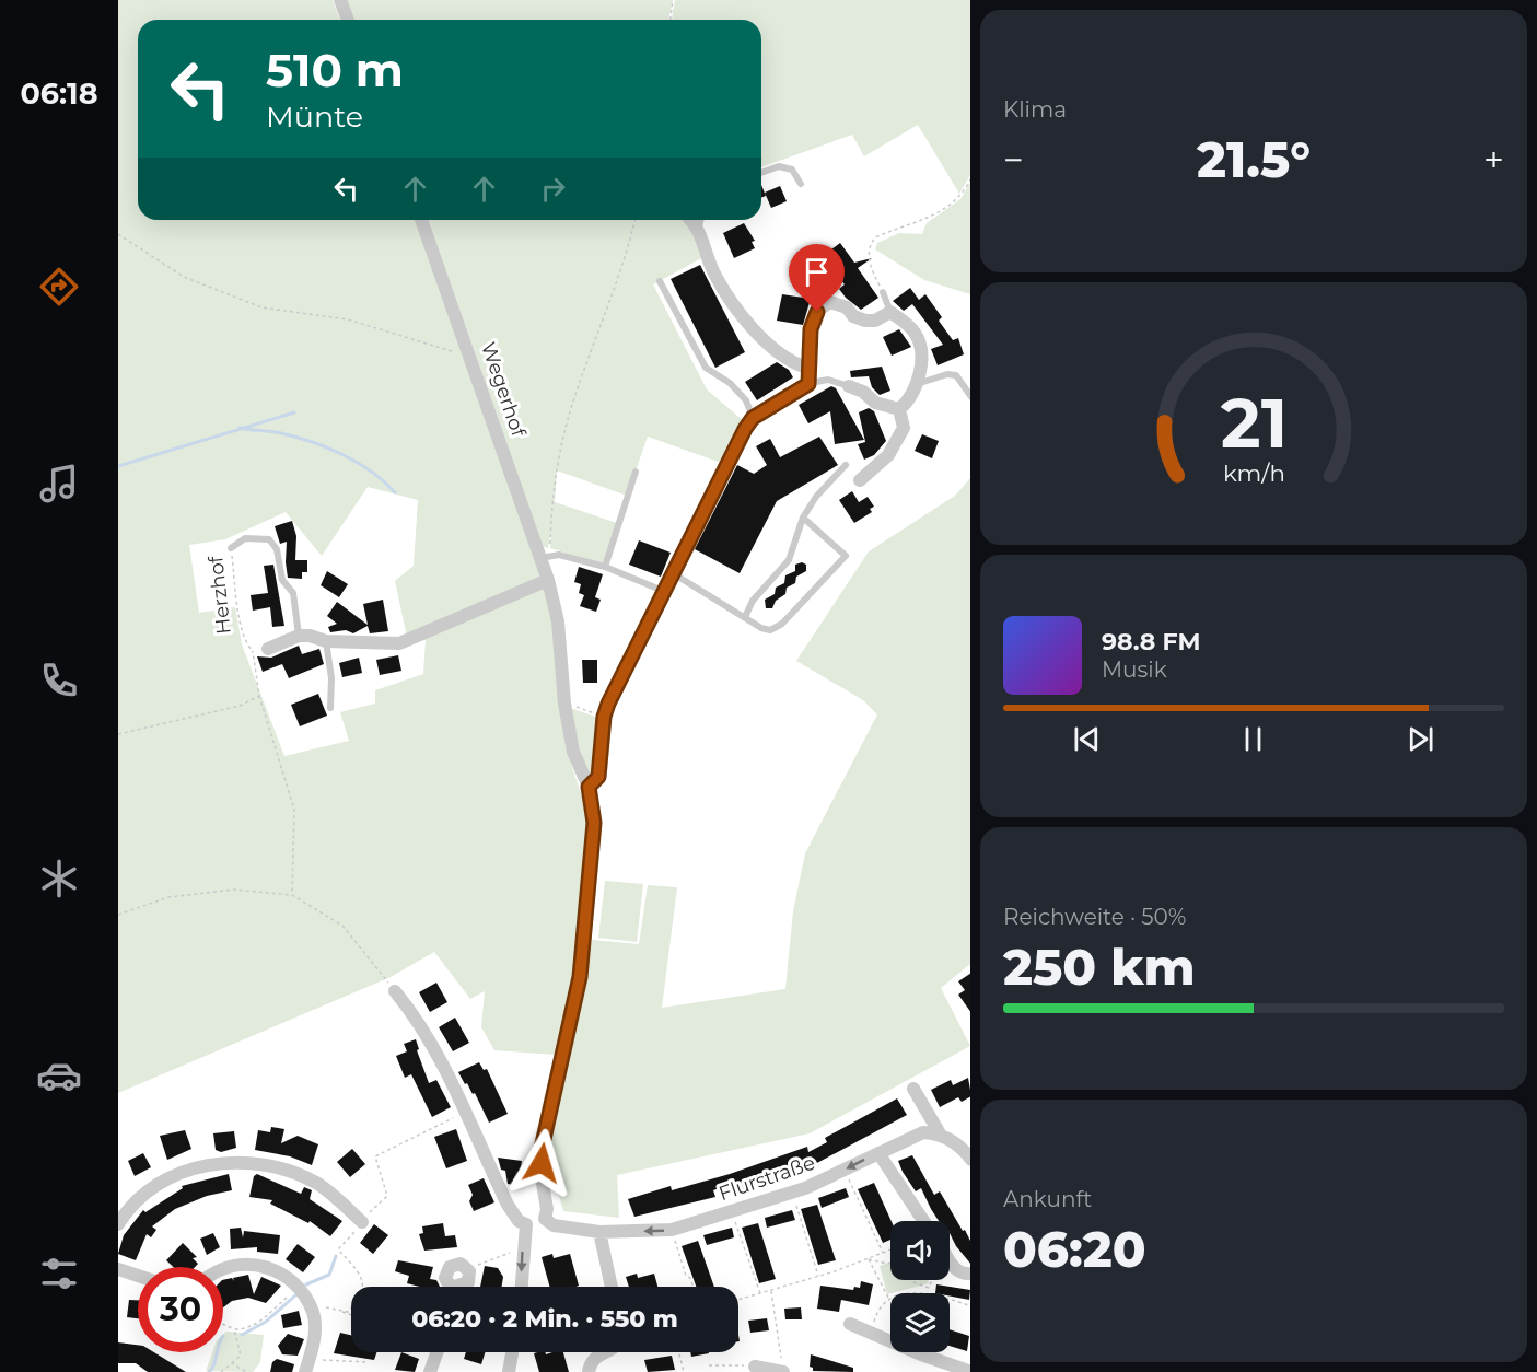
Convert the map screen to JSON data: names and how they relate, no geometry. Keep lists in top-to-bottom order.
{
  "streets": {
    "street": ["Wegerhof", "Flurstraße"],
    "lane": ["Herzhof"]
  },
  "crossings": [
    ["Wegerhof", "Flurstraße"]
  ],
  "page": {
    "tabs": "06:18",
    "tile": [
      "Klima",
      ["Reichweite · 50%", "250 km"],
      ["Ankunft", "06:20"]
    ],
    "turn": ["510 m", "Münte"],
    "heat": ["−", "21.5°", "+"],
    "song": ["98.8 FM", "Musik"],
    "limit": "30",
    "trip": "06:20 · 2 Min. · 550 m",
    "gauge": ["21", "km/h"]
  }
}
